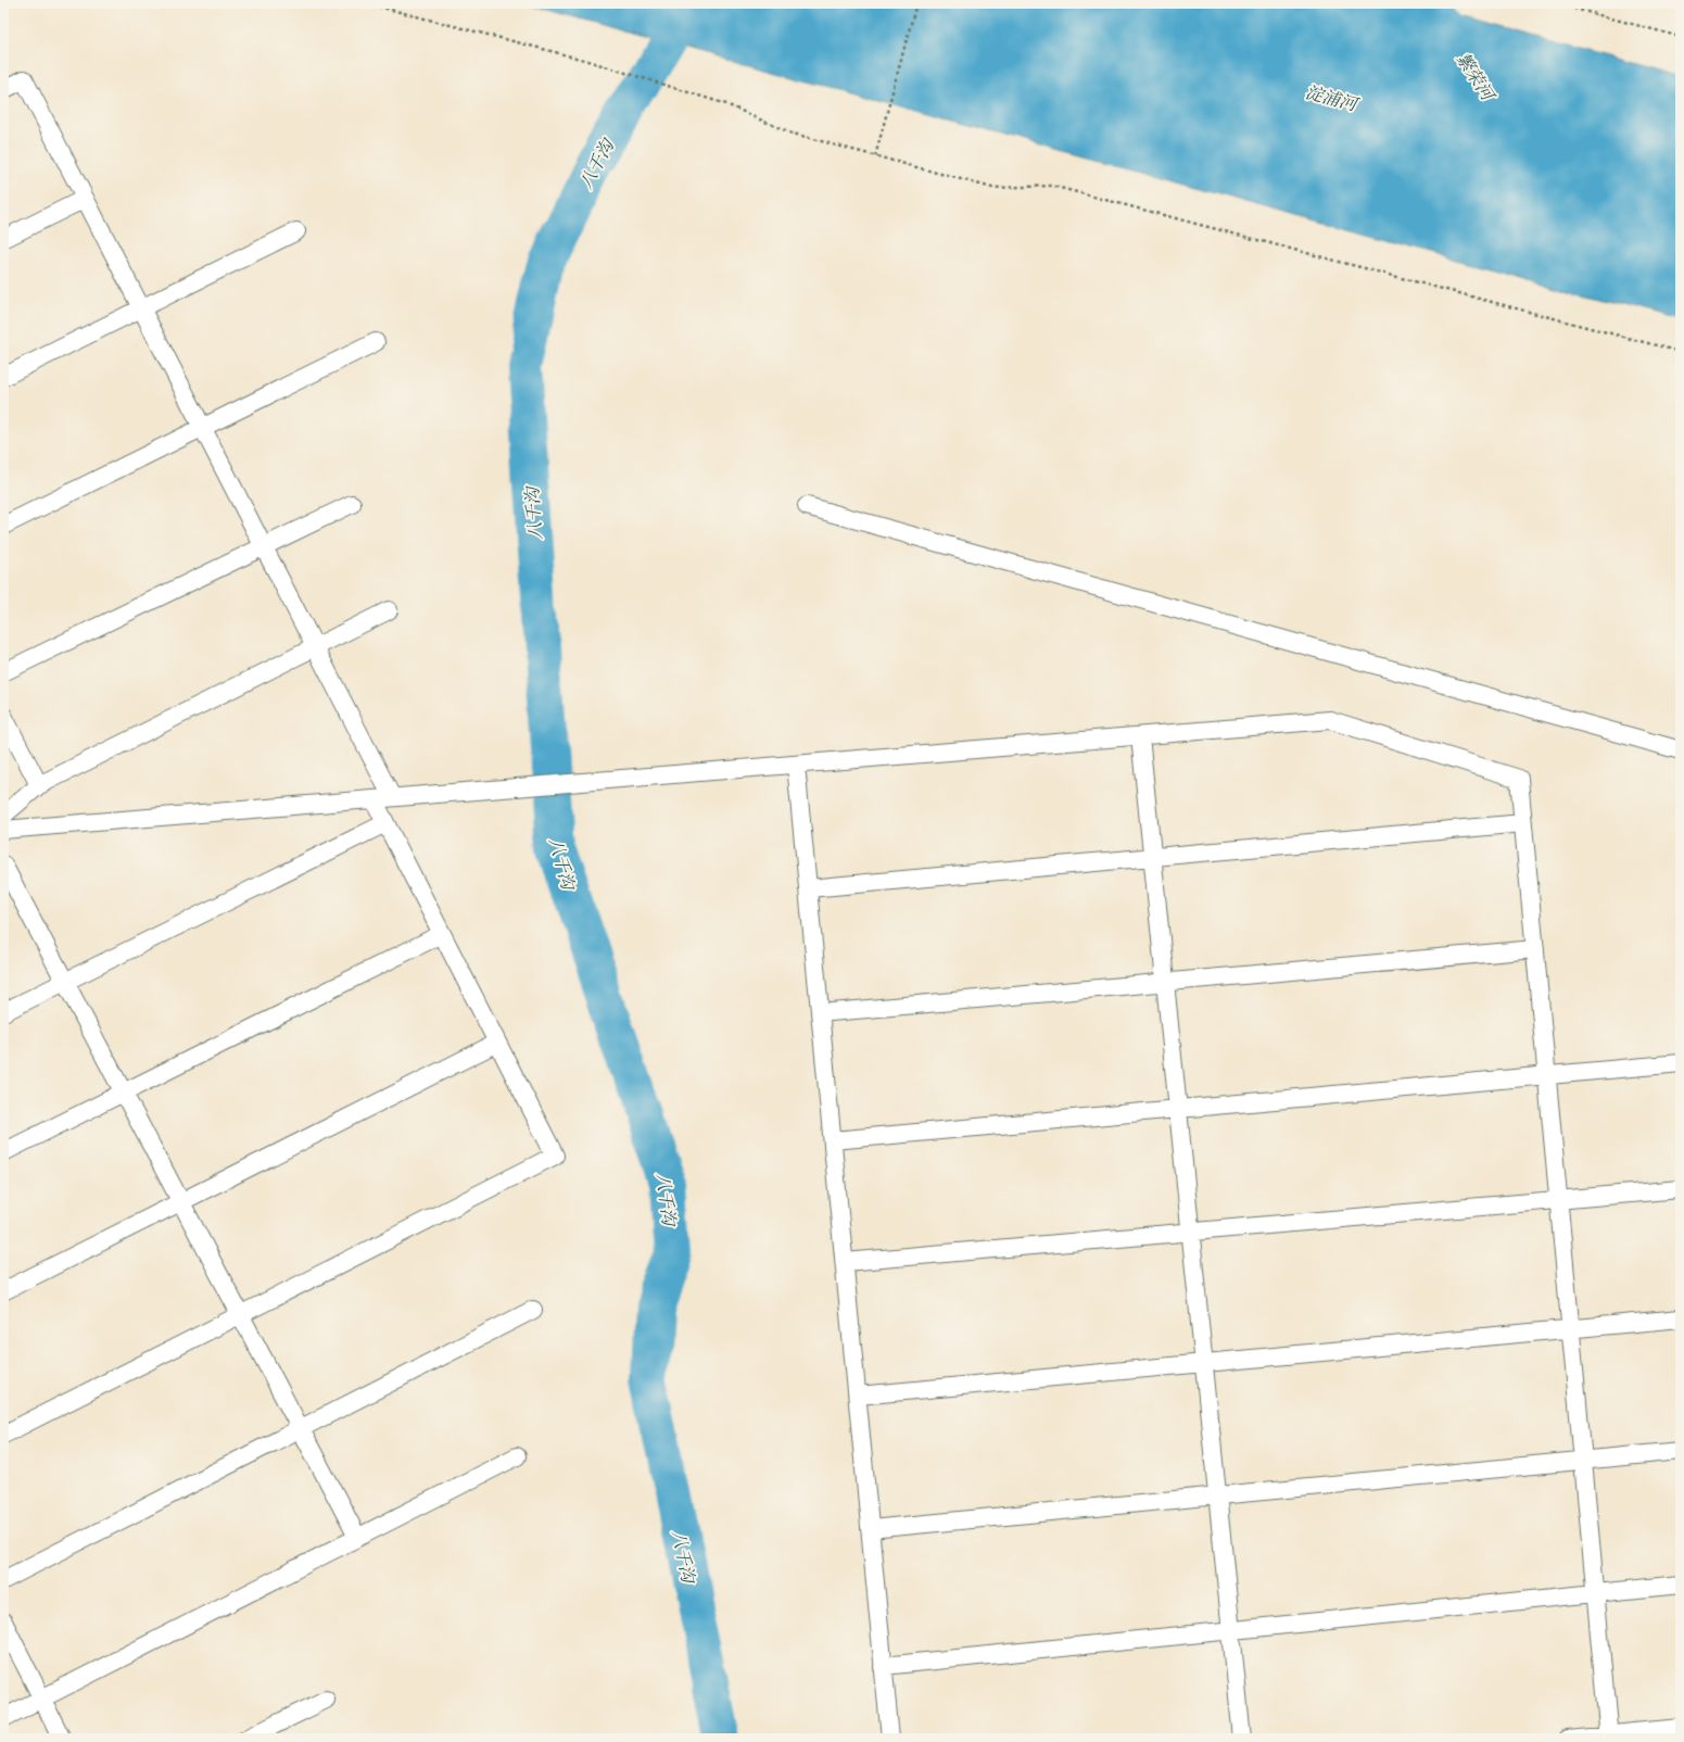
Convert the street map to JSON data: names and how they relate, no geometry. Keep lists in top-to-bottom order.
{
  "water": ["繁荣河", "淀浦河", "八千沟"]
}
